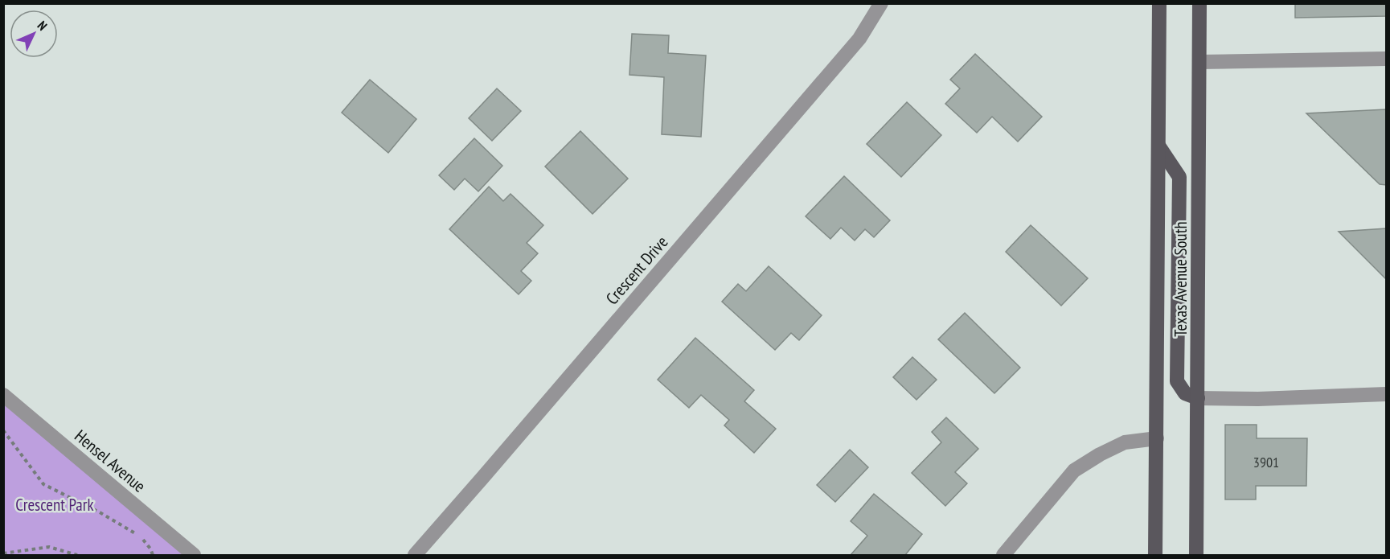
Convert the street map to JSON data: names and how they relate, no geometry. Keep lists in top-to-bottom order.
{
  "streets": {
    "main road": ["Texas Avenue South"],
    "street": ["Crescent Drive", "Hensel Avenue"]
  },
  "parks": ["Crescent Park"],
  "house_numbers": ["3901"],
  "north": "top right"
}
